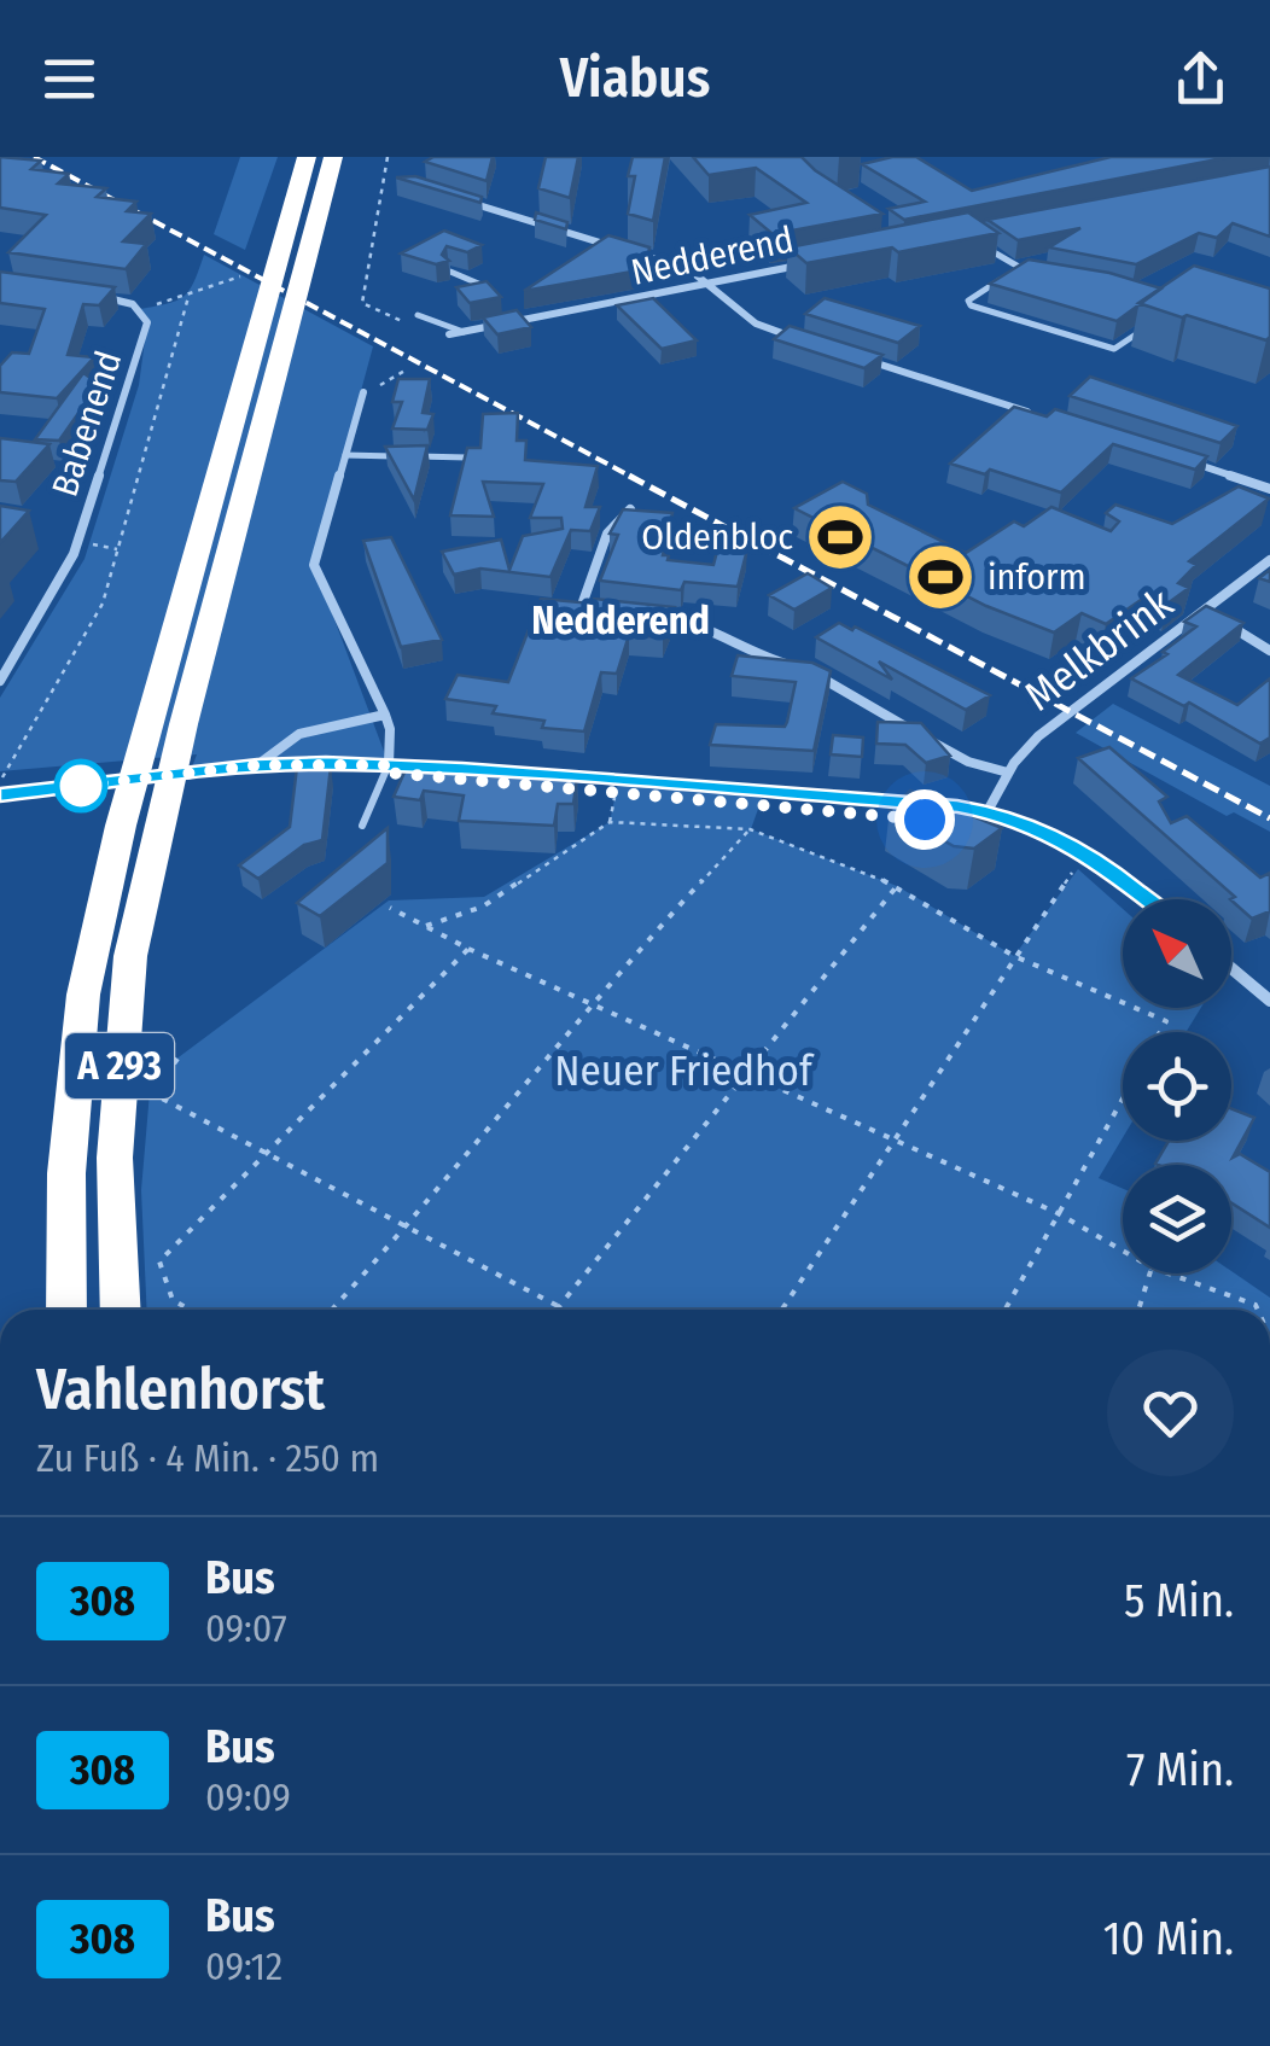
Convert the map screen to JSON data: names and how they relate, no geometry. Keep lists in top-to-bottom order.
{
  "streets": {
    "highway": ["A 293"],
    "street": ["Nedderend", "Babenend", "Melkbrink"]
  },
  "districts": ["Nedderend"],
  "parks": ["Neuer Friedhof"],
  "places": {
    "sports": ["Oldenbloc", "inform"]
  },
  "lines": ["bus line 308"],
  "north": "top left",
  "page": {
    "header": "Viabus",
    "heading": ["Vahlenhorst", "Zu Fuß · 4 Min. · 250 m"],
    "list": [
      {
        "mark": "308",
        "name": "Bus",
        "note": "09:07",
        "value": "5 Min."
      },
      {
        "mark": "308",
        "name": "Bus",
        "note": "09:09",
        "value": "7 Min."
      },
      {
        "mark": "308",
        "name": "Bus",
        "note": "09:12",
        "value": "10 Min."
      }
    ]
  }
}
